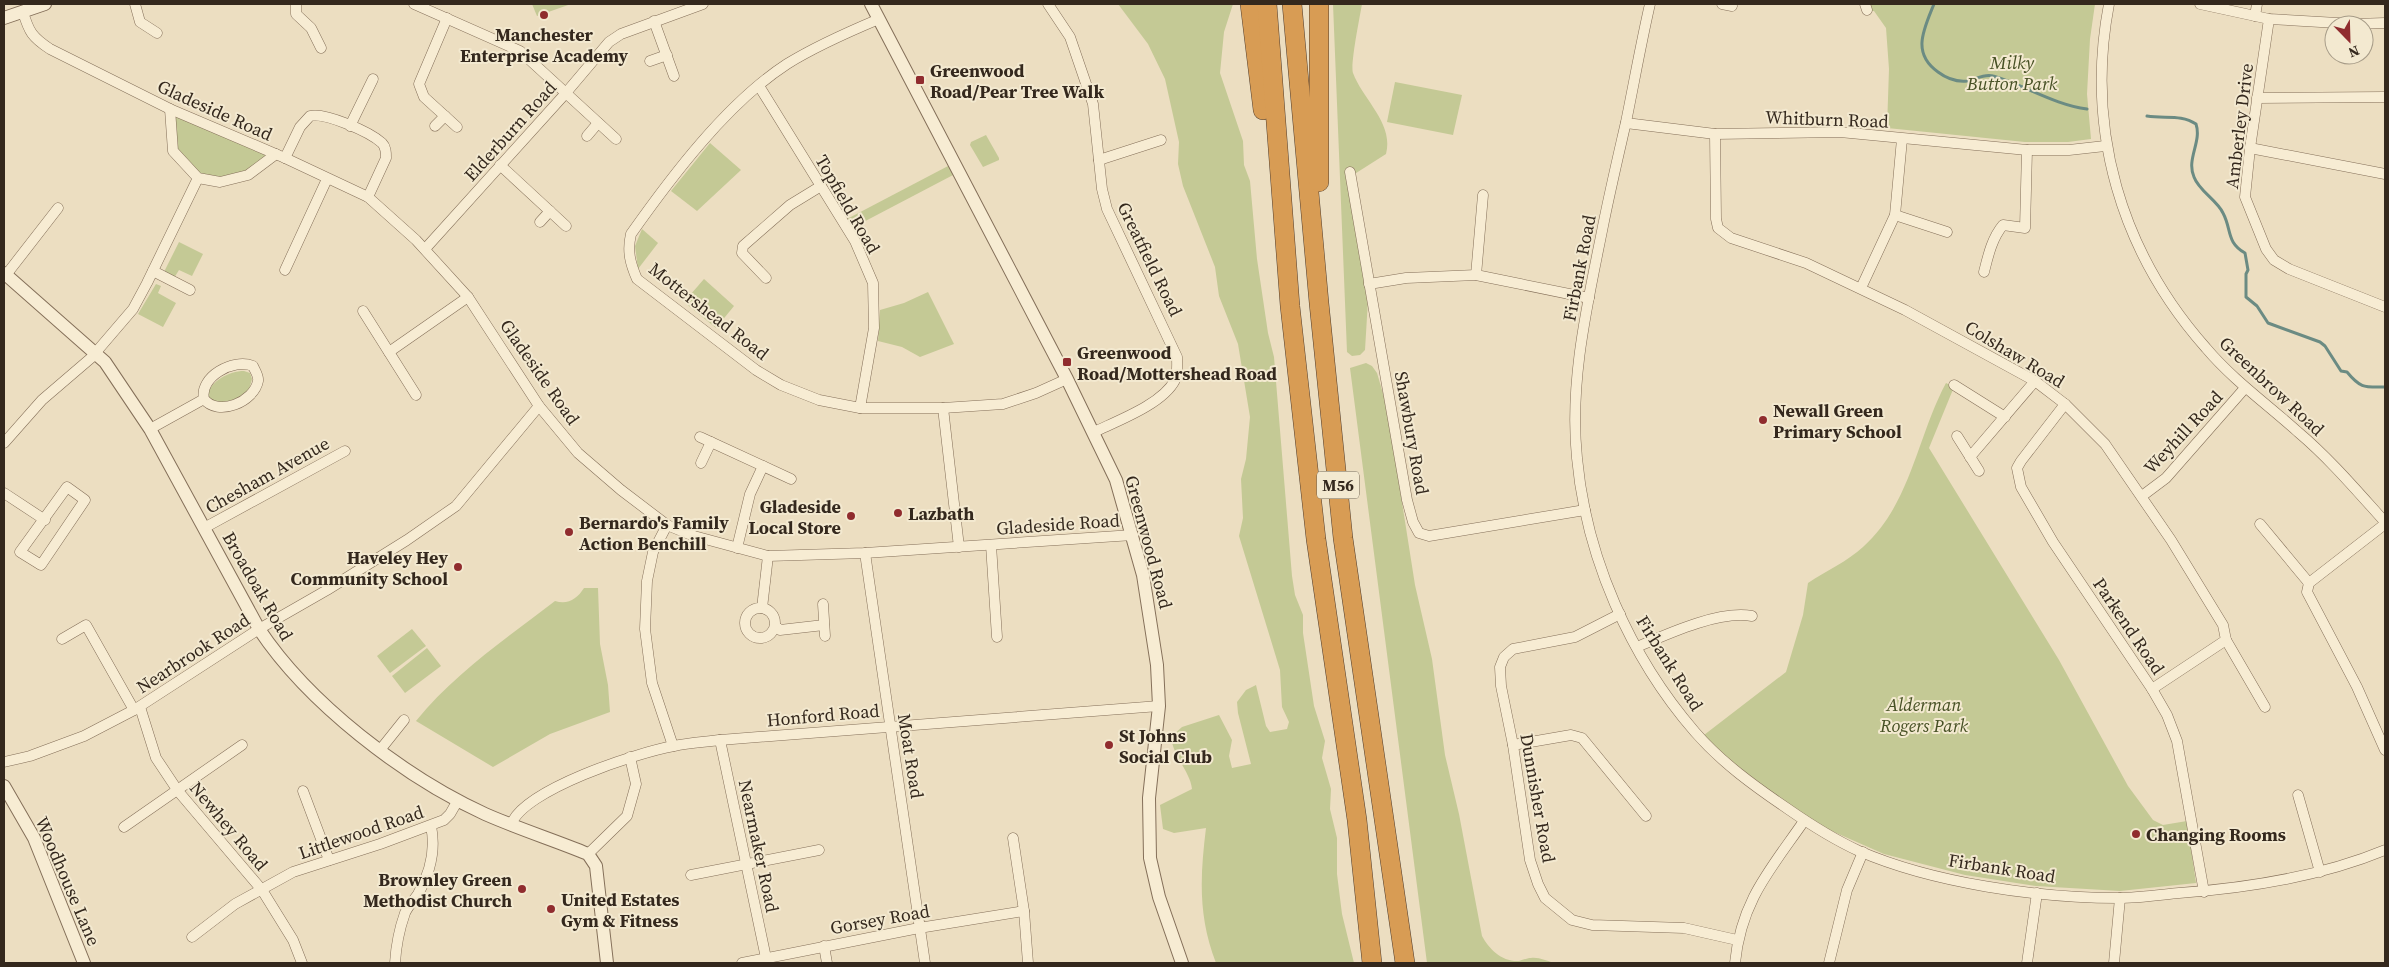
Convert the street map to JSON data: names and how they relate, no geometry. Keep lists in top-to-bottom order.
{
  "streets": {
    "highway": ["M56"],
    "street": [
      "Gladeside Road",
      "Whitburn Road",
      "Amberley Drive",
      "Elderburn Road",
      "Topfield Road",
      "Greatfield Road",
      "Firbank Road",
      "Mottershead Road",
      "Colshaw Road",
      "Greenbrow Road",
      "Weyhill Road",
      "Shawbury Road",
      "Chesham Avenue",
      "Greenwood Road",
      "Broadoak Road",
      "Parkend Road",
      "Nearbrook Road",
      "Honford Road",
      "Moat Road",
      "Dunnisher Road",
      "Newhey Road",
      "Littlewood Road",
      "Nearmaker Road",
      "Woodhouse Lane",
      "Gorsey Road"
    ]
  },
  "crossings": [
    ["Gladeside Road", "Elderburn Road"],
    ["Gladeside Road", "Greenwood Road"],
    ["Gladeside Road", "Nearbrook Road"],
    ["Gladeside Road", "Moat Road"],
    ["Whitburn Road", "Firbank Road"],
    ["Whitburn Road", "Colshaw Road"],
    ["Whitburn Road", "Greenbrow Road"],
    ["Topfield Road", "Mottershead Road"],
    ["Greatfield Road", "Greenwood Road"],
    ["Firbank Road", "Shawbury Road"],
    ["Firbank Road", "Parkend Road"],
    ["Firbank Road", "Dunnisher Road"],
    ["Mottershead Road", "Greenwood Road"],
    ["Colshaw Road", "Weyhill Road"],
    ["Colshaw Road", "Parkend Road"],
    ["Greenbrow Road", "Weyhill Road"],
    ["Chesham Avenue", "Broadoak Road"],
    ["Greenwood Road", "Honford Road"],
    ["Broadoak Road", "Nearbrook Road"],
    ["Broadoak Road", "Honford Road"],
    ["Broadoak Road", "Littlewood Road"],
    ["Nearbrook Road", "Newhey Road"],
    ["Honford Road", "Moat Road"],
    ["Honford Road", "Nearmaker Road"],
    ["Moat Road", "Gorsey Road"],
    ["Newhey Road", "Littlewood Road"],
    ["Nearmaker Road", "Gorsey Road"]
  ],
  "parks": ["Milky Button Park", "Alderman Rogers Park"],
  "places": {
    "other": [
      "Manchester Enterprise Academy",
      "Newall Green Primary School",
      "Lazbath",
      "Gladeside Local Store",
      "Bernardo's Family Action Benchill",
      "Haveley Hey Community School",
      "St Johns Social Club",
      "Changing Rooms",
      "Brownley Green Methodist Church",
      "United Estates Gym & Fitness"
    ],
    "transit": ["Greenwood Road/Pear Tree Walk", "Greenwood Road/Mottershead Road"]
  },
  "north": "bottom right"
}
